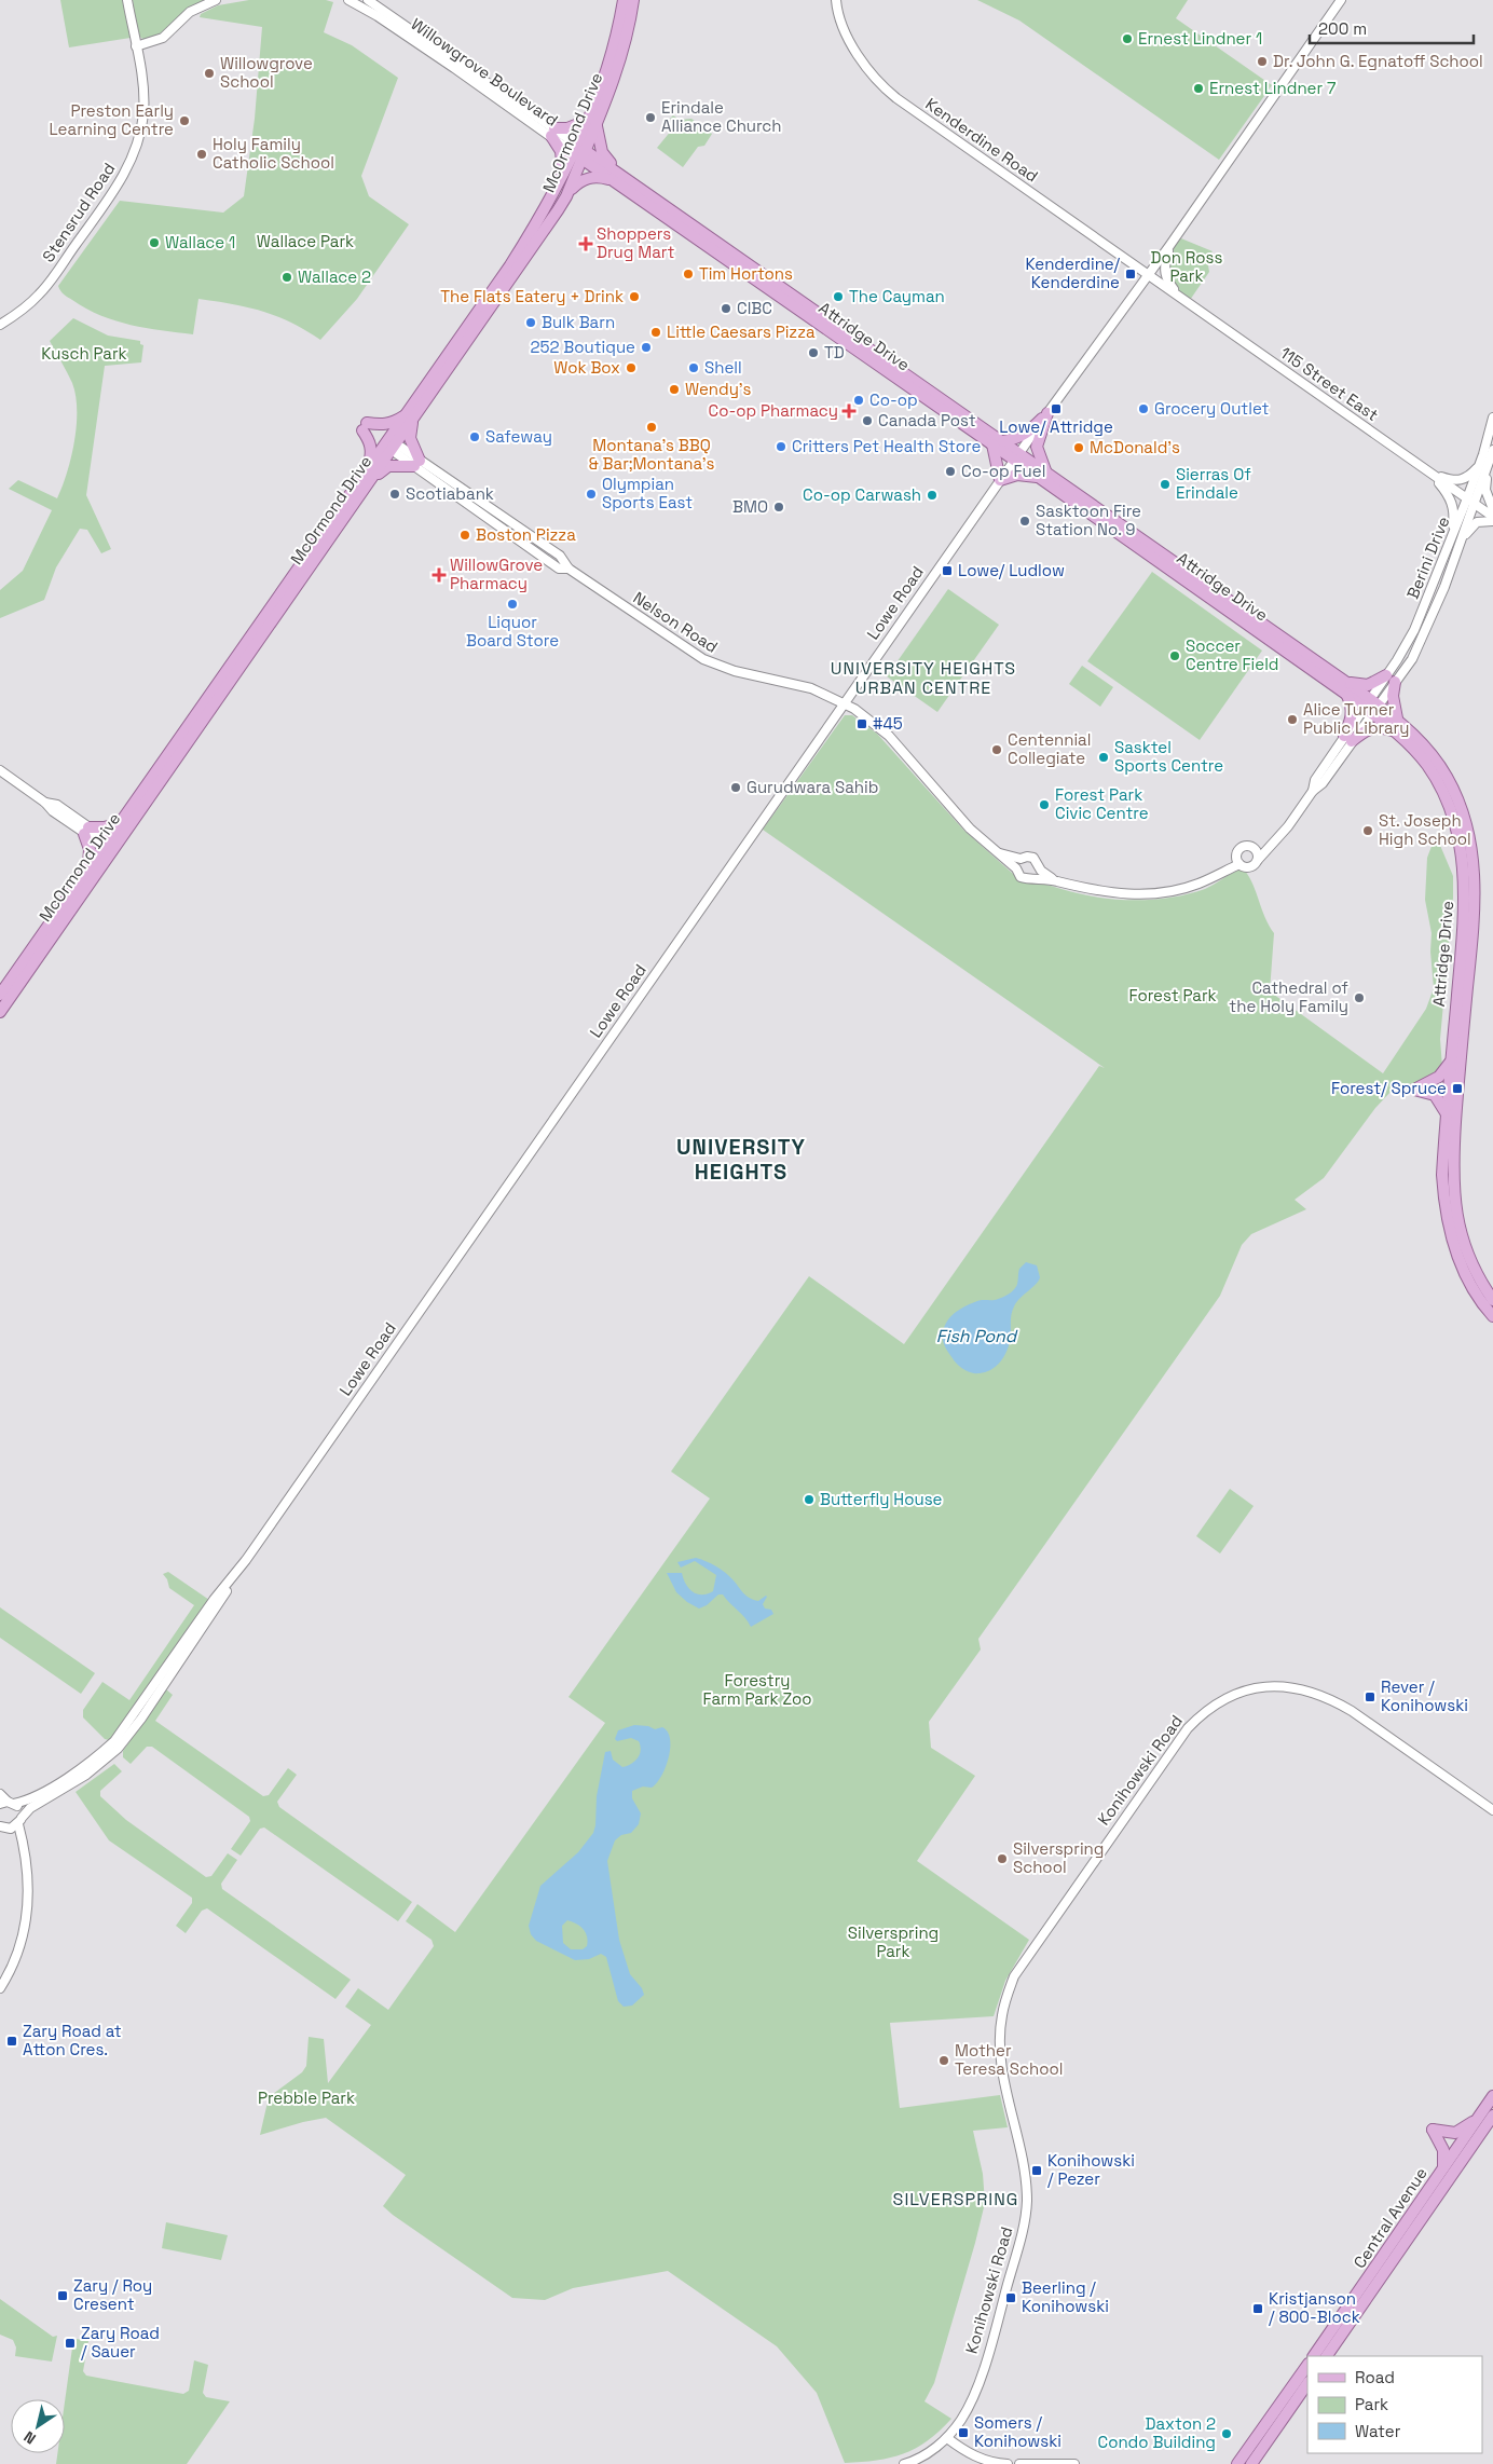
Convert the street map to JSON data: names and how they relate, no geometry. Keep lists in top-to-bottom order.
{
  "streets": {
    "main road": ["McOrmond Drive", "Attridge Drive", "Central Avenue"],
    "street": [
      "Willowgrove Boulevard",
      "Kenderdine Road",
      "Stensrud Road",
      "115 Street East",
      "Berini Drive",
      "Lowe Road",
      "Nelson Road",
      "Konihowski Road"
    ]
  },
  "crossings": [
    ["Willowgrove Boulevard", "McOrmond Drive"],
    ["Willowgrove Boulevard", "Attridge Drive"],
    ["McOrmond Drive", "Attridge Drive"],
    ["McOrmond Drive", "Nelson Road"],
    ["Kenderdine Road", "115 Street East"],
    ["Attridge Drive", "Berini Drive"],
    ["Attridge Drive", "Lowe Road"],
    ["115 Street East", "Berini Drive"],
    ["Lowe Road", "Nelson Road"]
  ],
  "districts": ["UNIVERSITY HEIGHTS URBAN CENTRE", "UNIVERSITY HEIGHTS", "SILVERSPRING"],
  "water": ["Fish Pond"],
  "parks": [
    "Wallace Park",
    "Don Ross Park",
    "Kusch Park",
    "Forest Park",
    "Forestry Farm Park Zoo",
    "Silverspring Park",
    "Prebble Park"
  ],
  "places": {
    "other": [
      "Ernest Lindner 1",
      "Dr. John G. Egnatoff School",
      "Willowgrove School",
      "Ernest Lindner 7",
      "Erindale Alliance Church",
      "Preston Early Learning Centre",
      "Holy Family Catholic School",
      "Wallace 1",
      "Tim Hortons",
      "Wallace 2",
      "The Flats Eatery + Drink",
      "The Cayman",
      "CIBC",
      "Bulk Barn",
      "Little Caesars Pizza",
      "252 Boutique",
      "TD",
      "Wok Box",
      "Shell",
      "Wendy's",
      "Co-op",
      "Grocery Outlet",
      "Canada Post",
      "Montana's BBQ & Bar;Montana's",
      "Safeway",
      "Critters Pet Health Store",
      "McDonald's",
      "Co-op Fuel",
      "Sierras Of Erindale",
      "Scotiabank",
      "Olympian Sports East",
      "Co-op Carwash",
      "BMO",
      "Sasktoon Fire Station No. 9",
      "Boston Pizza",
      "Liquor Board Store",
      "Soccer Centre Field",
      "Alice Turner Public Library",
      "Centennial Collegiate",
      "Sasktel Sports Centre",
      "Gurudwara Sahib",
      "Forest Park Civic Centre",
      "St. Joseph High School",
      "Cathedral of the Holy Family",
      "Butterfly House",
      "Silverspring School",
      "Mother Teresa School",
      "Daxton 2 Condo Building"
    ],
    "health": ["Shoppers Drug Mart", "Co-op Pharmacy", "WillowGrove Pharmacy"],
    "transit": [
      "Kenderdine/ Kenderdine",
      "Lowe/ Attridge",
      "Lowe/ Ludlow",
      "#45",
      "Forest/ Spruce",
      "Rever / Konihowski",
      "Zary Road at Atton Cres.",
      "Konihowski / Pezer",
      "Zary / Roy Cresent",
      "Beerling / Konihowski",
      "Kristjanson / 800-Block",
      "Zary Road / Sauer",
      "Somers / Konihowski"
    ]
  },
  "legend": ["Road", "Park", "Water"],
  "scale_bar": "200 m",
  "north": "bottom left"
}
